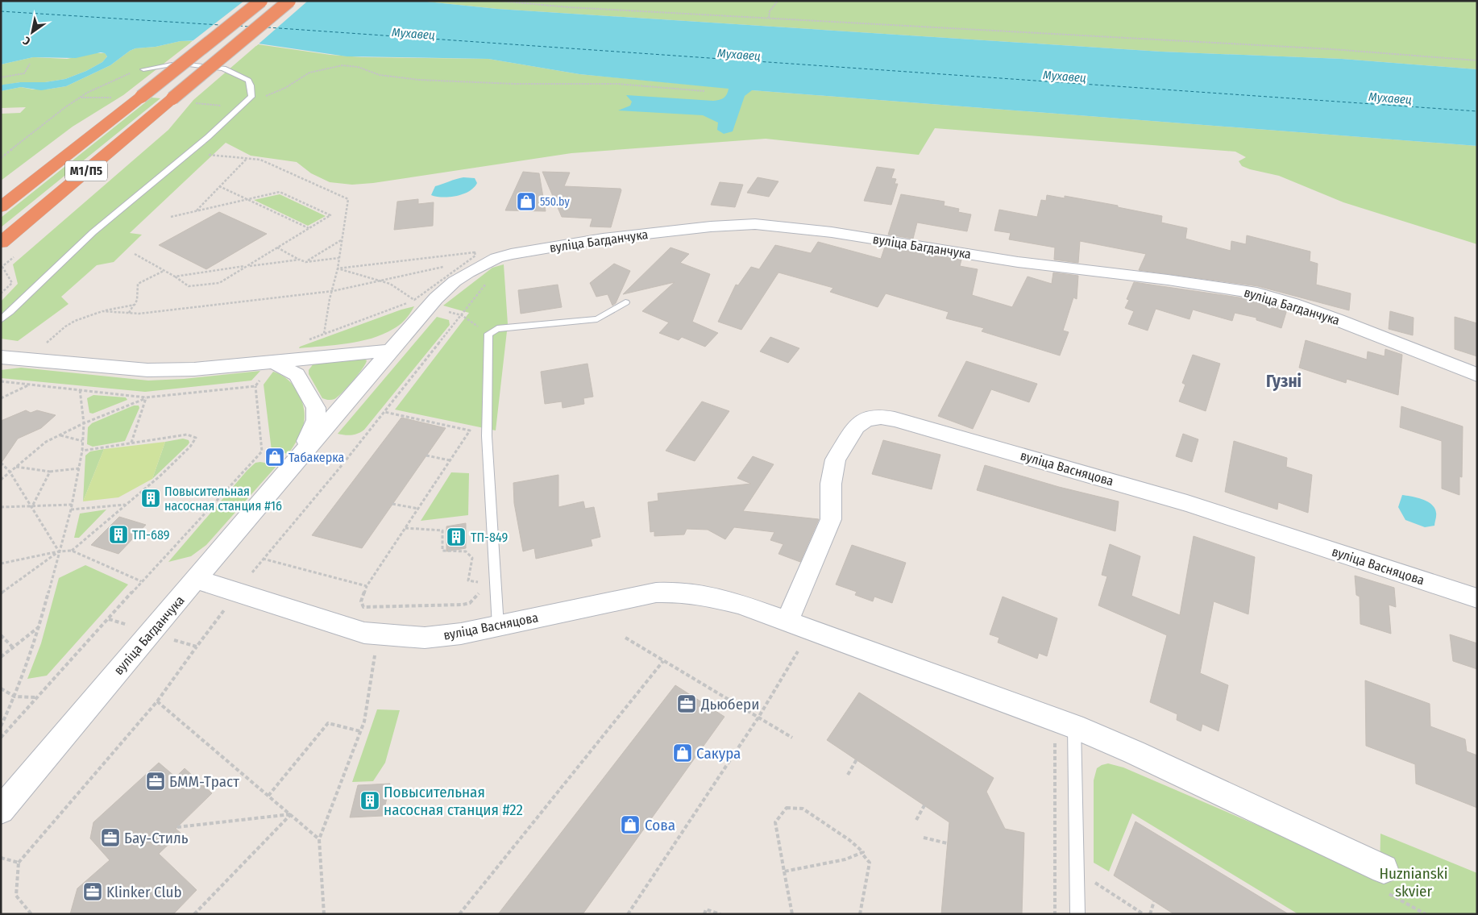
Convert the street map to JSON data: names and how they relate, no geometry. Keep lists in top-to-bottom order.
{
  "streets": {
    "highway": ["М1/П5"],
    "street": ["вуліца Багданчука", "вуліца Васняцова"]
  },
  "crossings": [
    ["вуліца Багданчука", "вуліца Васняцова"]
  ],
  "districts": ["Гузні"],
  "water": ["Мухавец"],
  "parks": ["Huznianski skvier"],
  "places": {
    "shop": [
      "550.by",
      "Табакерка",
      "Сакура",
      "Сова"
    ],
    "building": [
      "Повысительная насосная станция #16",
      "ТП-689",
      "ТП-849",
      "Повысительная насосная станция #22"
    ],
    "office": [
      "Дьюбери",
      "БММ-Траст",
      "Бау-Стиль",
      "Klinker Club"
    ]
  },
  "north": "bottom left"
}
